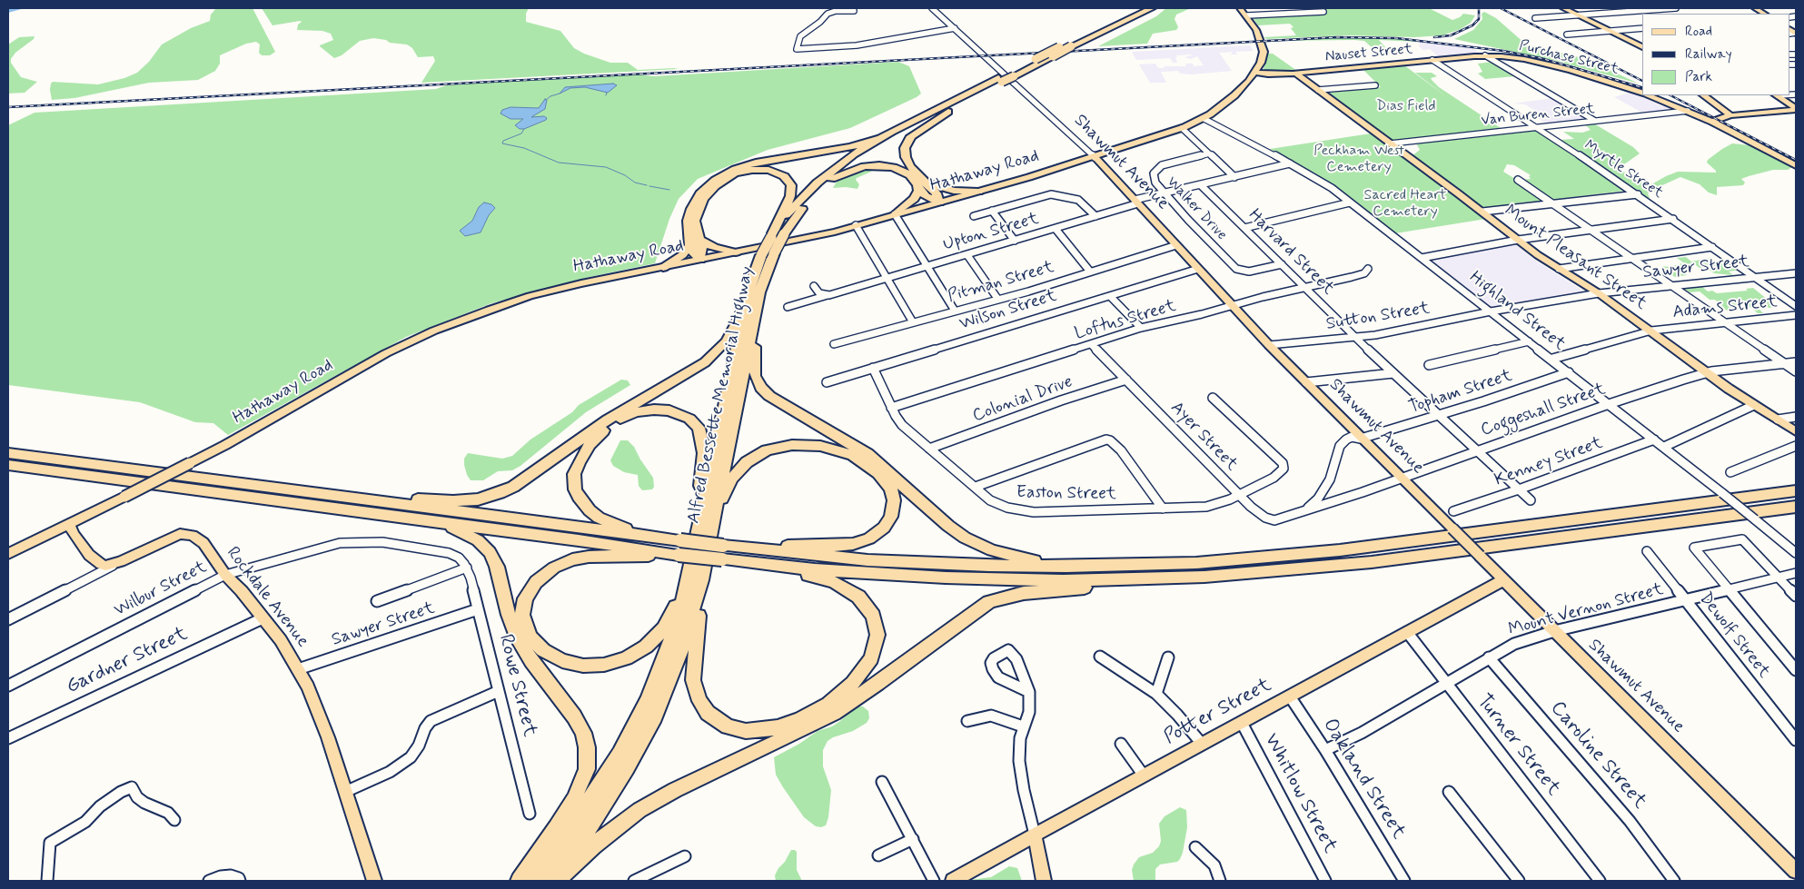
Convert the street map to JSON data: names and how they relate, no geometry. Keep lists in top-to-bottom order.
{
  "streets": {
    "highway": ["Alfred Bessette Memorial Highway"],
    "main road": [
      "Nauset Street",
      "Purchase Street",
      "Shawmut Avenue",
      "Hathaway Road",
      "Mount Pleasant Street",
      "Rockdale Avenue",
      "Potter Street"
    ],
    "street": [
      "Van Buren Street",
      "Myrtle Street",
      "Walker Drive",
      "Upton Street",
      "Harvard Street",
      "Sawyer Street",
      "Pitman Street",
      "Adams Street",
      "Wilson Street",
      "Highland Street",
      "Sutton Street",
      "Loftus Street",
      "Topham Street",
      "Colonial Drive",
      "Coggeshall Street",
      "Ayer Street",
      "Kenney Street",
      "Easton Street",
      "Wilbur Street",
      "Mount Vernon Street",
      "Dewolf Street",
      "Gardner Street",
      "Rowe Street",
      "Turner Street",
      "Caroline Street",
      "Oakland Street",
      "Whitlow Street"
    ]
  },
  "crossings": [
    ["Nauset Street", "Purchase Street"],
    ["Nauset Street", "Myrtle Street"],
    ["Nauset Street", "Hathaway Road"],
    ["Nauset Street", "Mount Pleasant Street"],
    ["Purchase Street", "Van Buren Street"],
    ["Van Buren Street", "Myrtle Street"],
    ["Van Buren Street", "Mount Pleasant Street"],
    ["Shawmut Avenue", "Hathaway Road"],
    ["Shawmut Avenue", "Upton Street"],
    ["Shawmut Avenue", "Pitman Street"],
    ["Shawmut Avenue", "Wilson Street"],
    ["Shawmut Avenue", "Sutton Street"],
    ["Shawmut Avenue", "Loftus Street"],
    ["Shawmut Avenue", "Topham Street"],
    ["Shawmut Avenue", "Coggeshall Street"],
    ["Shawmut Avenue", "Mount Vernon Street"],
    ["Shawmut Avenue", "Potter Street"],
    ["Myrtle Street", "Sawyer Street"],
    ["Hathaway Road", "Highland Street"],
    ["Hathaway Road", "Rockdale Avenue"],
    ["Walker Drive", "Upton Street"],
    ["Walker Drive", "Harvard Street"],
    ["Upton Street", "Harvard Street"],
    ["Upton Street", "Highland Street"],
    ["Harvard Street", "Sutton Street"],
    ["Harvard Street", "Loftus Street"],
    ["Harvard Street", "Topham Street"],
    ["Harvard Street", "Coggeshall Street"],
    ["Harvard Street", "Kenney Street"],
    ["Mount Pleasant Street", "Sawyer Street"],
    ["Mount Pleasant Street", "Adams Street"],
    ["Mount Pleasant Street", "Coggeshall Street"],
    ["Sawyer Street", "Highland Street"],
    ["Sawyer Street", "Sutton Street"],
    ["Sawyer Street", "Rockdale Avenue"],
    ["Sawyer Street", "Rowe Street"],
    ["Adams Street", "Highland Street"],
    ["Wilson Street", "Easton Street"],
    ["Highland Street", "Sutton Street"],
    ["Highland Street", "Topham Street"],
    ["Highland Street", "Coggeshall Street"],
    ["Highland Street", "Kenney Street"],
    ["Loftus Street", "Ayer Street"],
    ["Loftus Street", "Easton Street"],
    ["Topham Street", "Coggeshall Street"],
    ["Topham Street", "Ayer Street"],
    ["Colonial Drive", "Ayer Street"],
    ["Colonial Drive", "Easton Street"],
    ["Coggeshall Street", "Ayer Street"],
    ["Ayer Street", "Easton Street"],
    ["Wilbur Street", "Rockdale Avenue"],
    ["Wilbur Street", "Rowe Street"],
    ["Rockdale Avenue", "Gardner Street"],
    ["Mount Vernon Street", "Dewolf Street"],
    ["Mount Vernon Street", "Turner Street"],
    ["Mount Vernon Street", "Caroline Street"],
    ["Mount Vernon Street", "Oakland Street"],
    ["Potter Street", "Turner Street"],
    ["Potter Street", "Oakland Street"],
    ["Potter Street", "Whitlow Street"]
  ],
  "parks": ["Dias Field", "Peckham West Cemetery", "Sacred Heart Cemetery"],
  "legend": ["Road", "Railway", "Park"]
}
